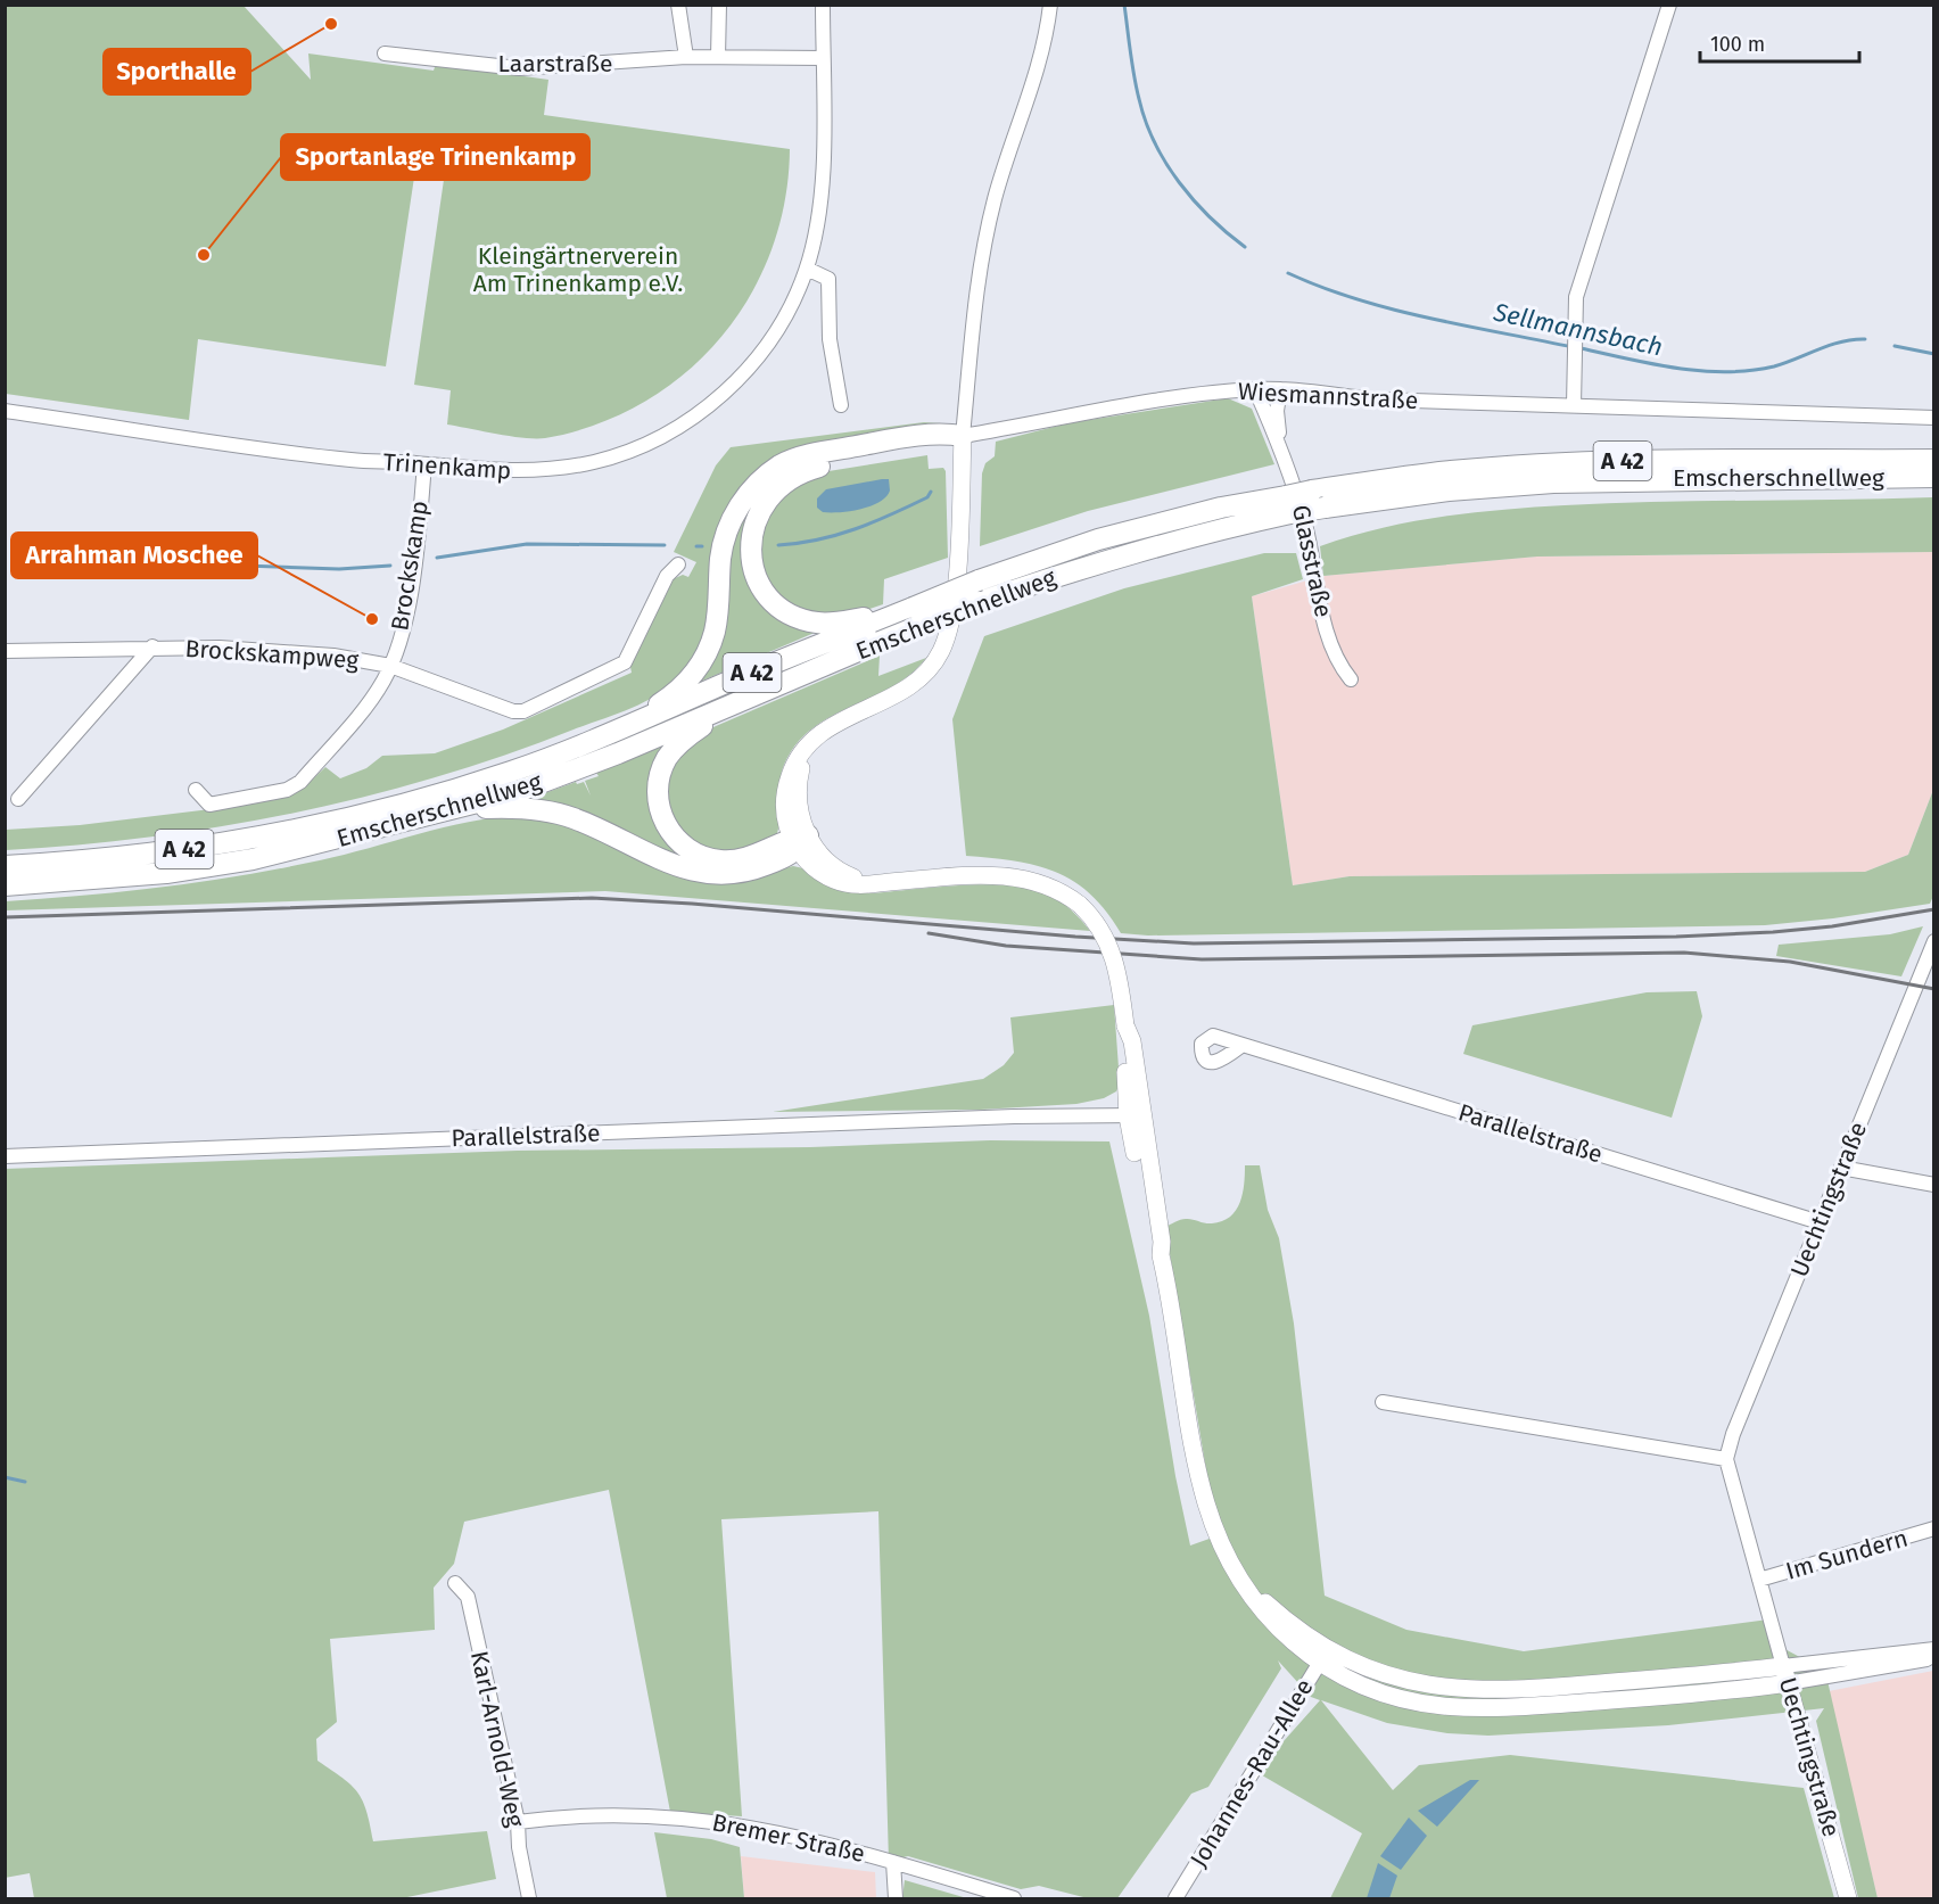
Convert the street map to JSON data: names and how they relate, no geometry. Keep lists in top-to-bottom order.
{
  "streets": {
    "highway": ["A 42", "Emscherschnellweg"],
    "main road": ["Uechtingstraße"],
    "street": [
      "Laarstraße",
      "Wiesmannstraße",
      "Trinenkamp",
      "Glasstraße",
      "Brockskamp",
      "Brockskampweg",
      "Parallelstraße",
      "Im Sundern",
      "Karl-Arnold-Weg",
      "Johannes-Rau-Allee",
      "Bremer Straße"
    ]
  },
  "crossings": [
    ["Laarstraße", "Trinenkamp"],
    ["Wiesmannstraße", "Glasstraße"],
    ["Trinenkamp", "Brockskamp"],
    ["Brockskamp", "Brockskampweg"],
    ["Parallelstraße", "Uechtingstraße"],
    ["Uechtingstraße", "Im Sundern"],
    ["Karl-Arnold-Weg", "Bremer Straße"]
  ],
  "water": ["Sellmannsbach"],
  "parks": ["Kleingärtnerverein Am Trinenkamp e.V."],
  "places": ["Sporthalle", "Sportanlage Trinenkamp", "Arrahman Moschee"],
  "scale_bar": "100 m"
}
